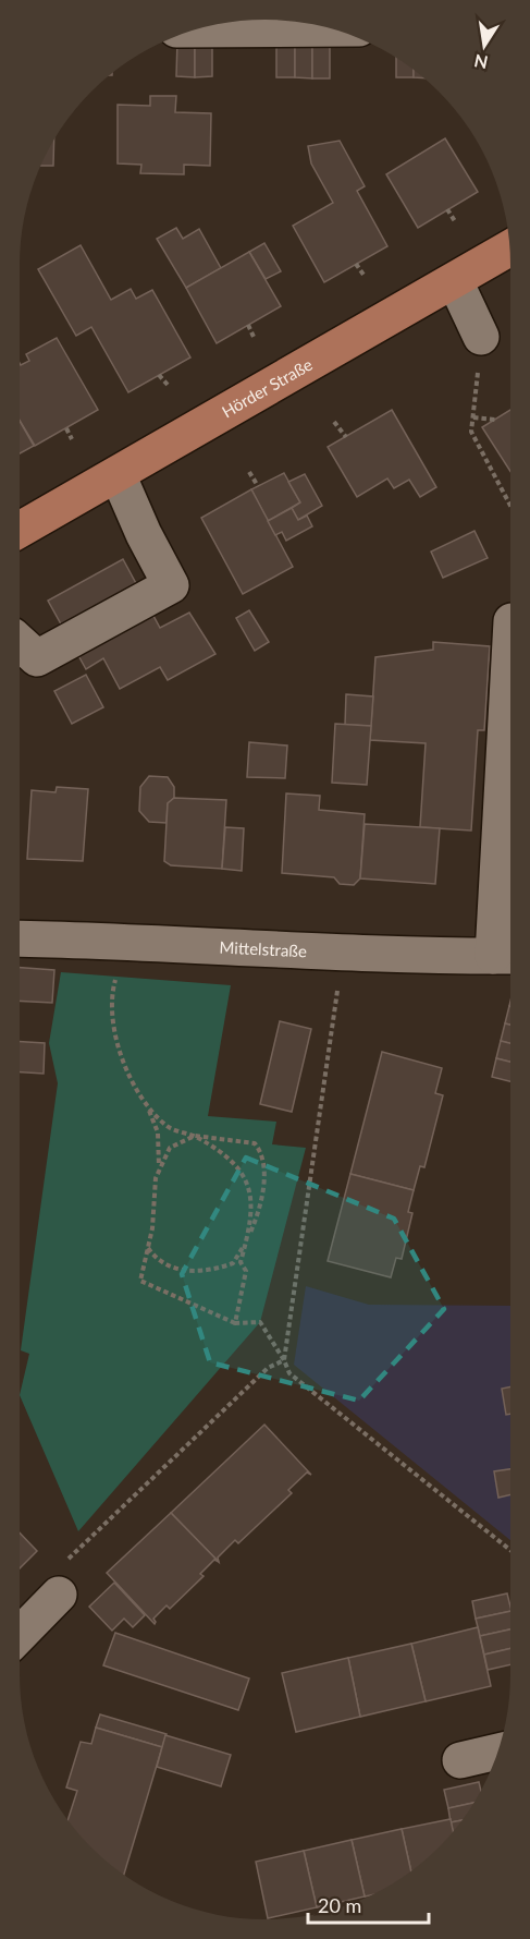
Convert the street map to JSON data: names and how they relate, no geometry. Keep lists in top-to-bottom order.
{
  "streets": {
    "main road": ["Hörder Straße"],
    "street": ["Mittelstraße"]
  },
  "scale_bar": "20 m",
  "north": "bottom"
}
